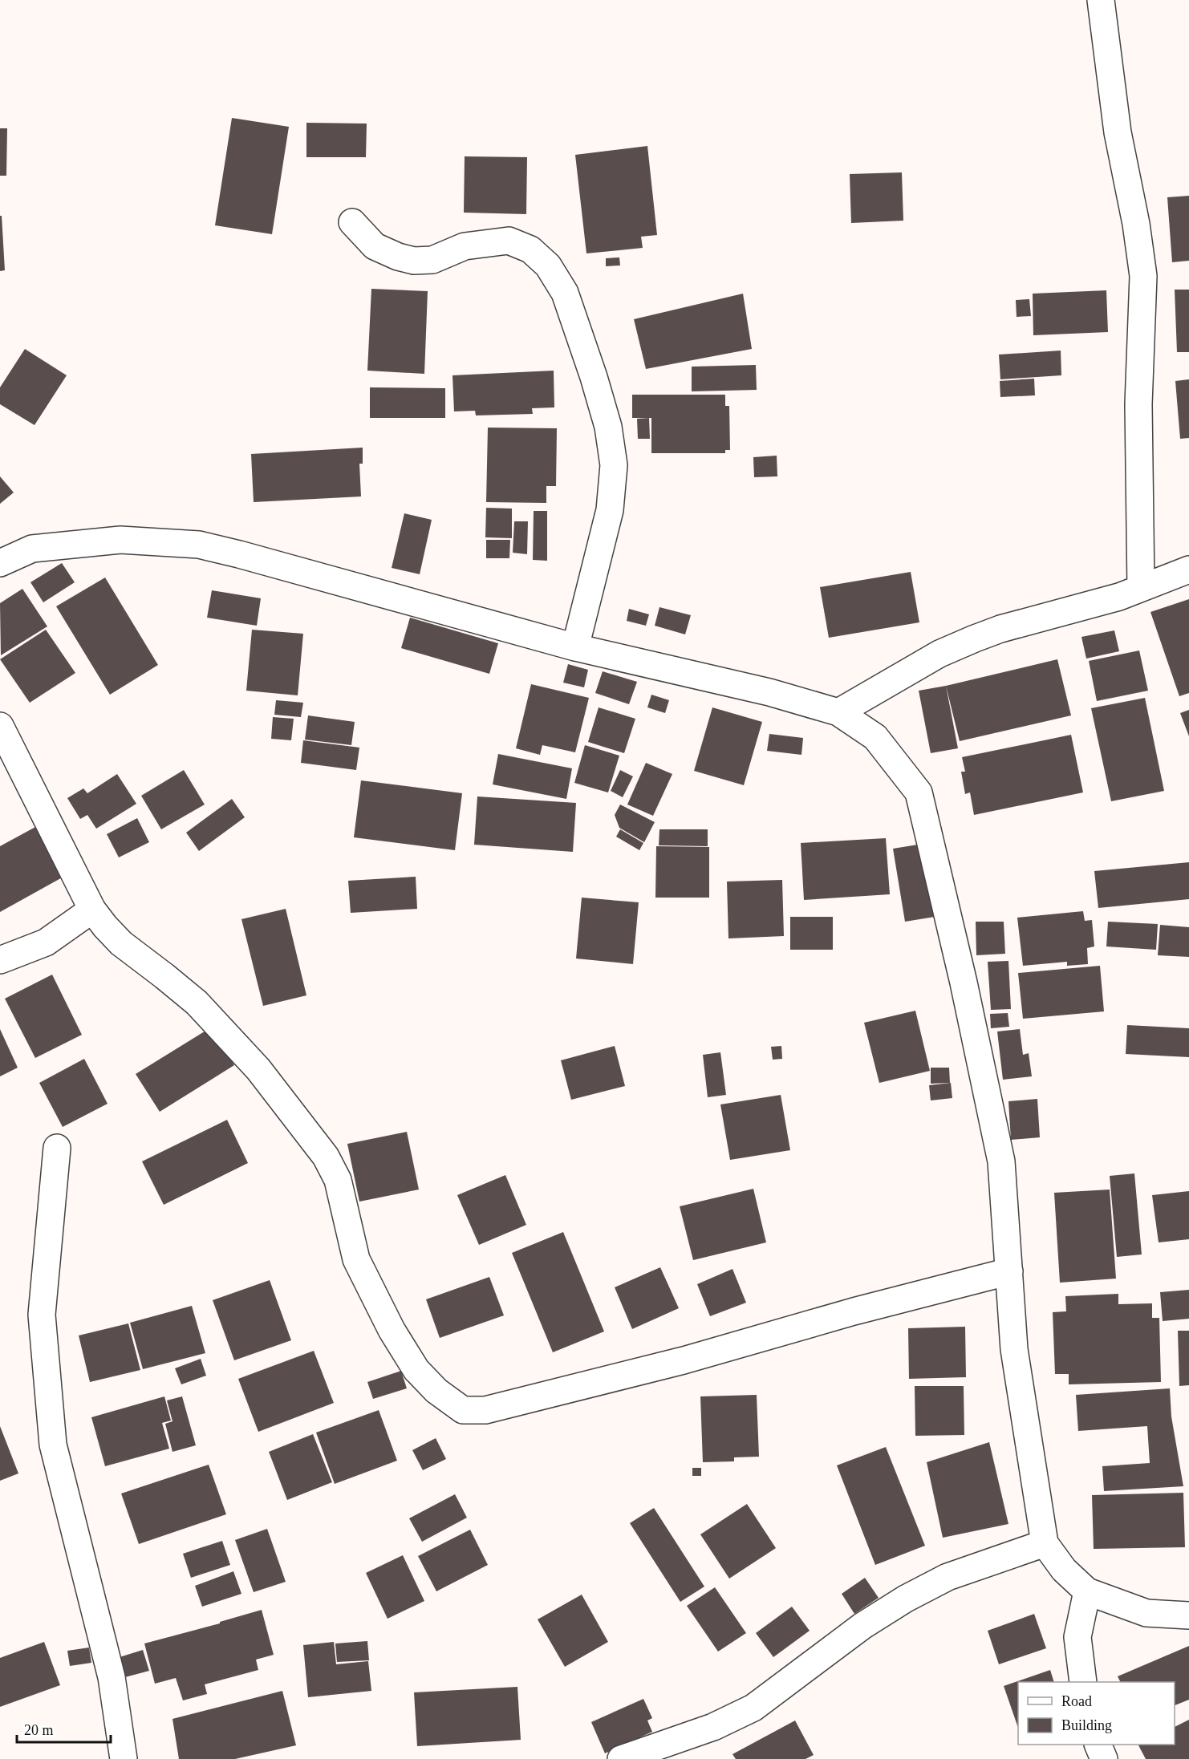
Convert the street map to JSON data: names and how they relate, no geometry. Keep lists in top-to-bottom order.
{
  "legend": ["Road", "Building"],
  "scale_bar": "20 m"
}
